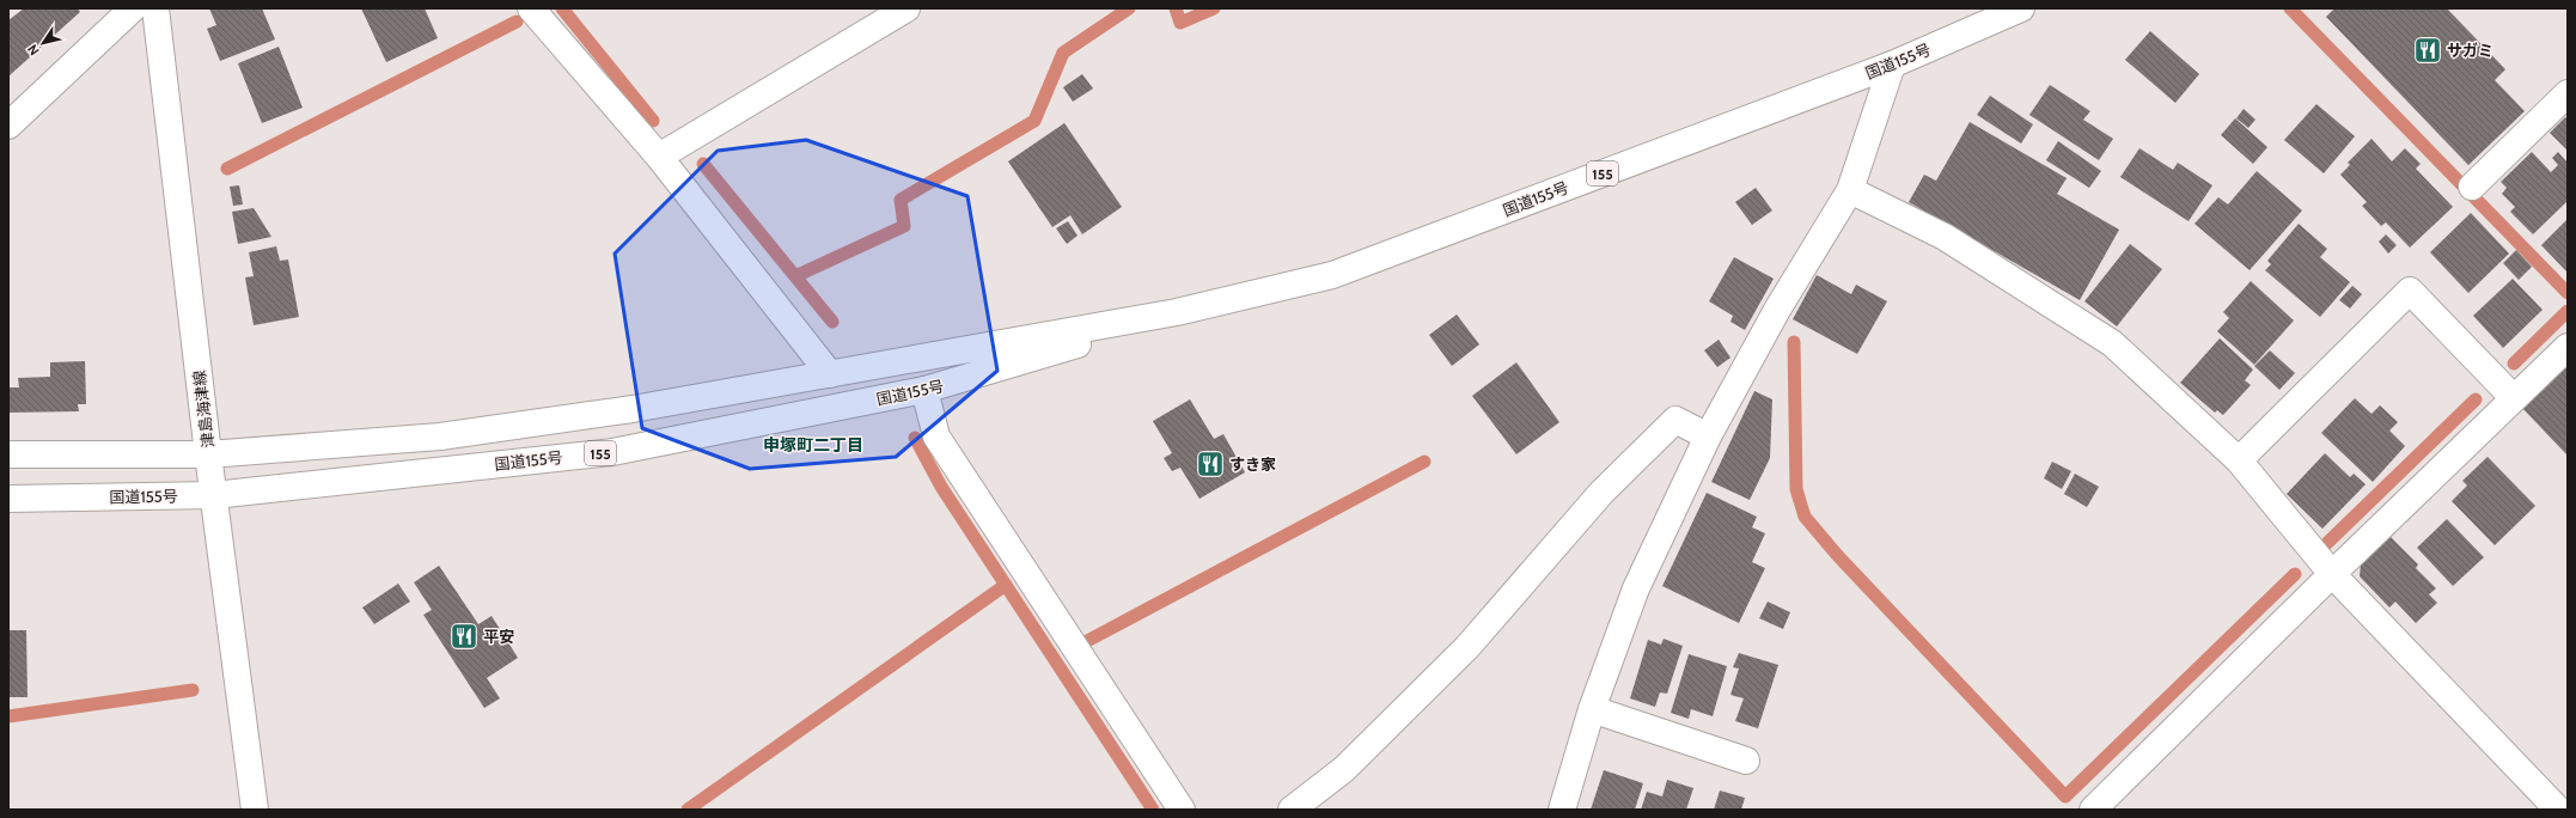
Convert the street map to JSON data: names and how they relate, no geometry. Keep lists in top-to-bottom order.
{
  "streets": {
    "main road": ["国道155号", "155", "津島海津線"]
  },
  "crossings": [
    ["国道155号", "津島海津線"]
  ],
  "districts": ["申塚町二丁目"],
  "places": {
    "restaurant": ["サガミ", "すき家", "平安"]
  },
  "north": "bottom left"
}
